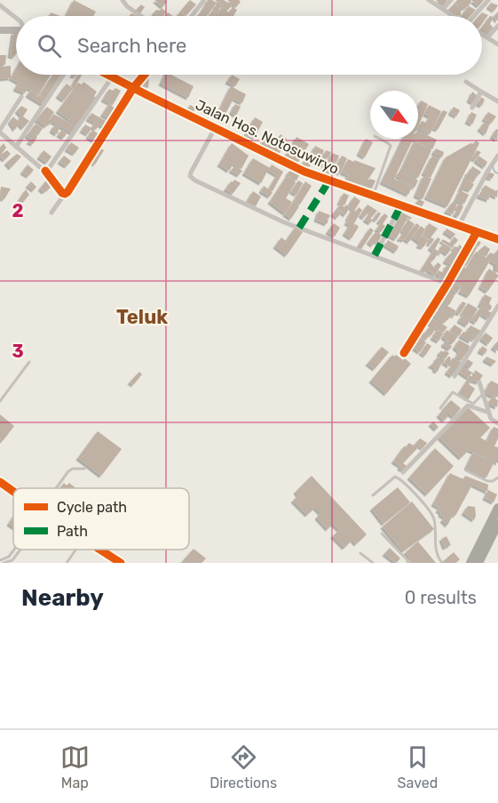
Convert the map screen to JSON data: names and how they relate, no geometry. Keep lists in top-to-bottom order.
{
  "streets": {
    "street": ["Jalan Hos. Notosuwiryo"]
  },
  "districts": ["Teluk"],
  "legend": ["Cycle path", "Path"],
  "north": "bottom right",
  "page": {
    "search": "Search here",
    "heading": ["Nearby", "0 results"],
    "nav": ["Map", "Directions", "Saved"]
  },
  "grid": {
    "rows": ["2", "3"]
  }
}
